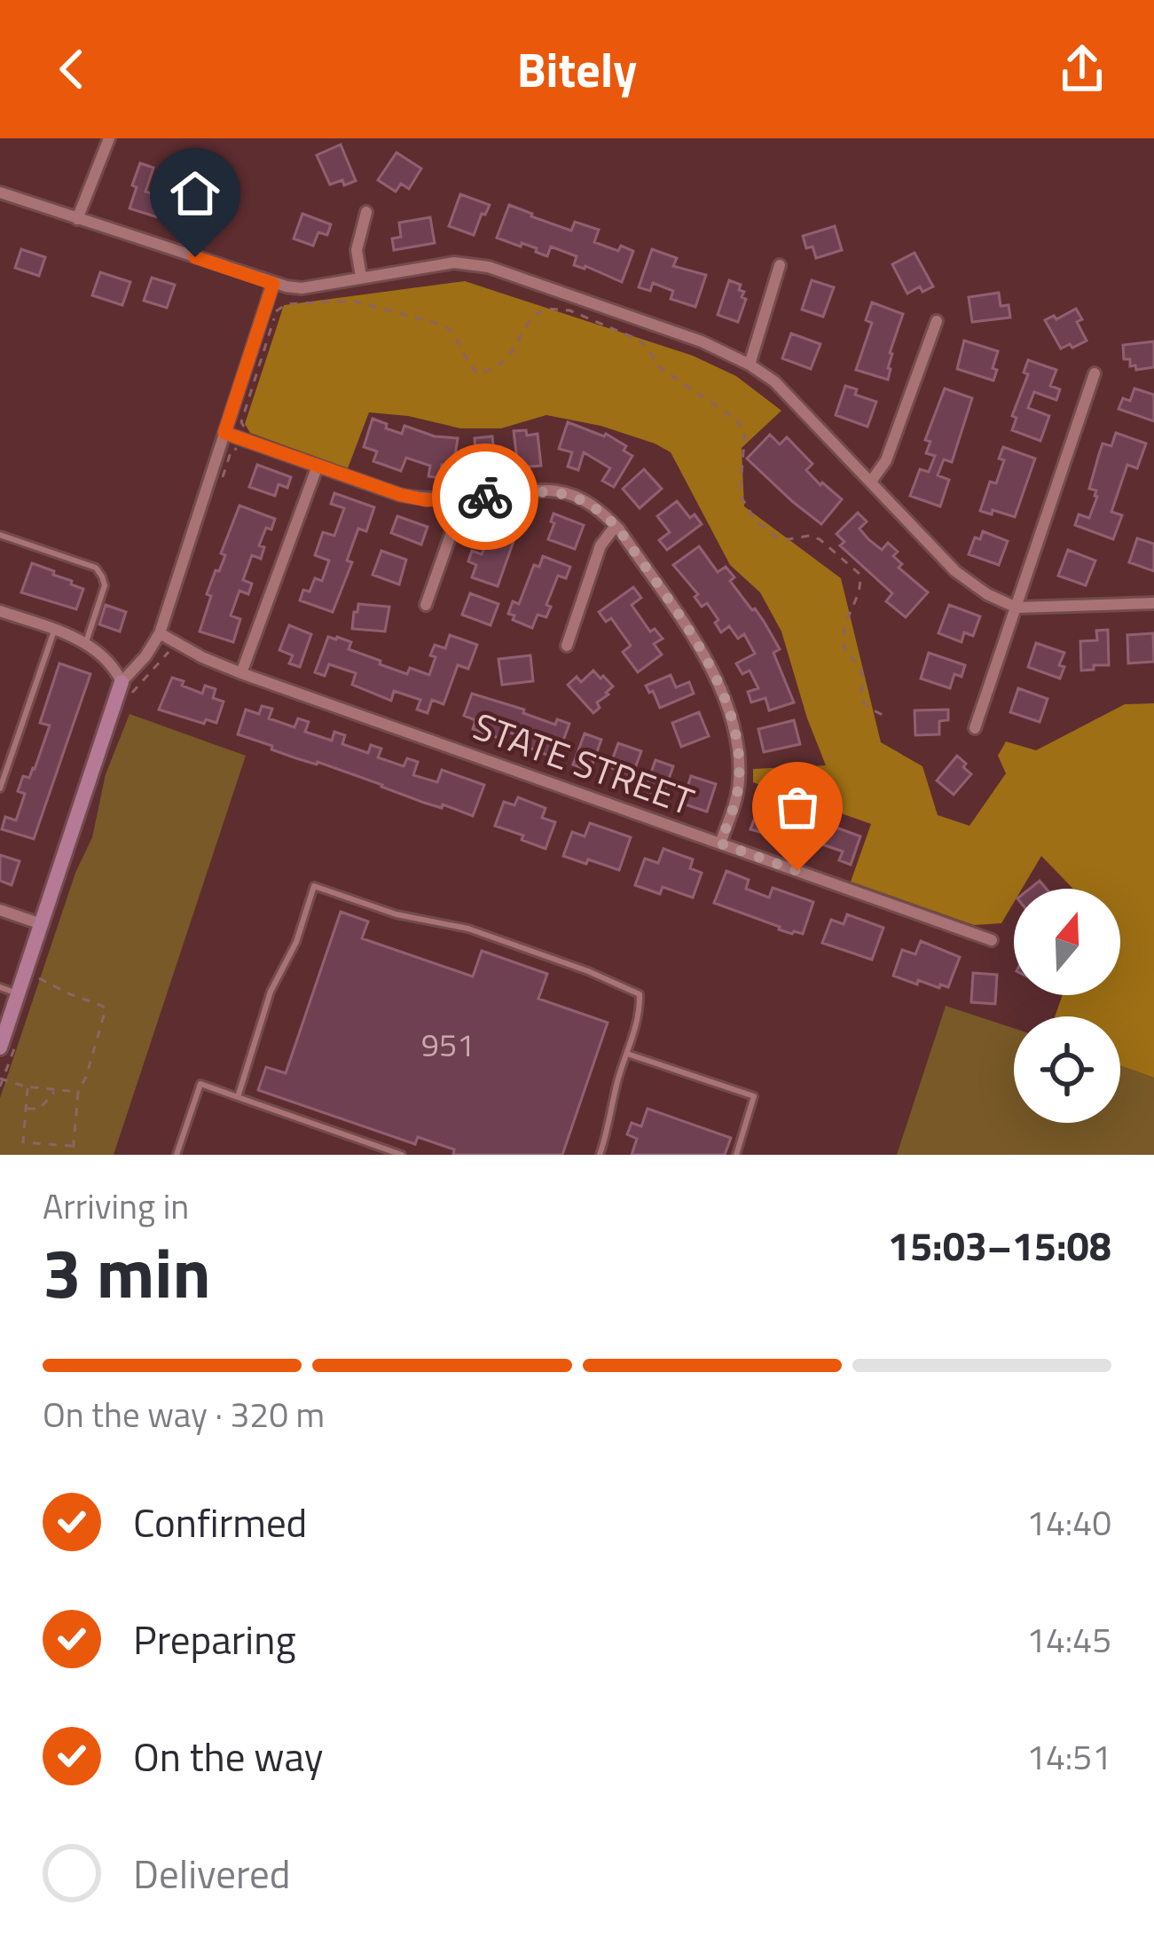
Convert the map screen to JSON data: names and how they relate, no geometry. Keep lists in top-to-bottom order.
{
  "streets": {
    "street": ["STATE STREET"]
  },
  "house_numbers": ["951"],
  "north": "top",
  "page": {
    "header": "Bitely",
    "heading": ["3 min", "Arriving in", "15:03–15:08"],
    "bar": "On the way · 320 m",
    "list": [
      ["Confirmed", "14:40"],
      ["Preparing", "14:45"],
      ["On the way", "14:51"],
      "Delivered"
    ]
  }
}
